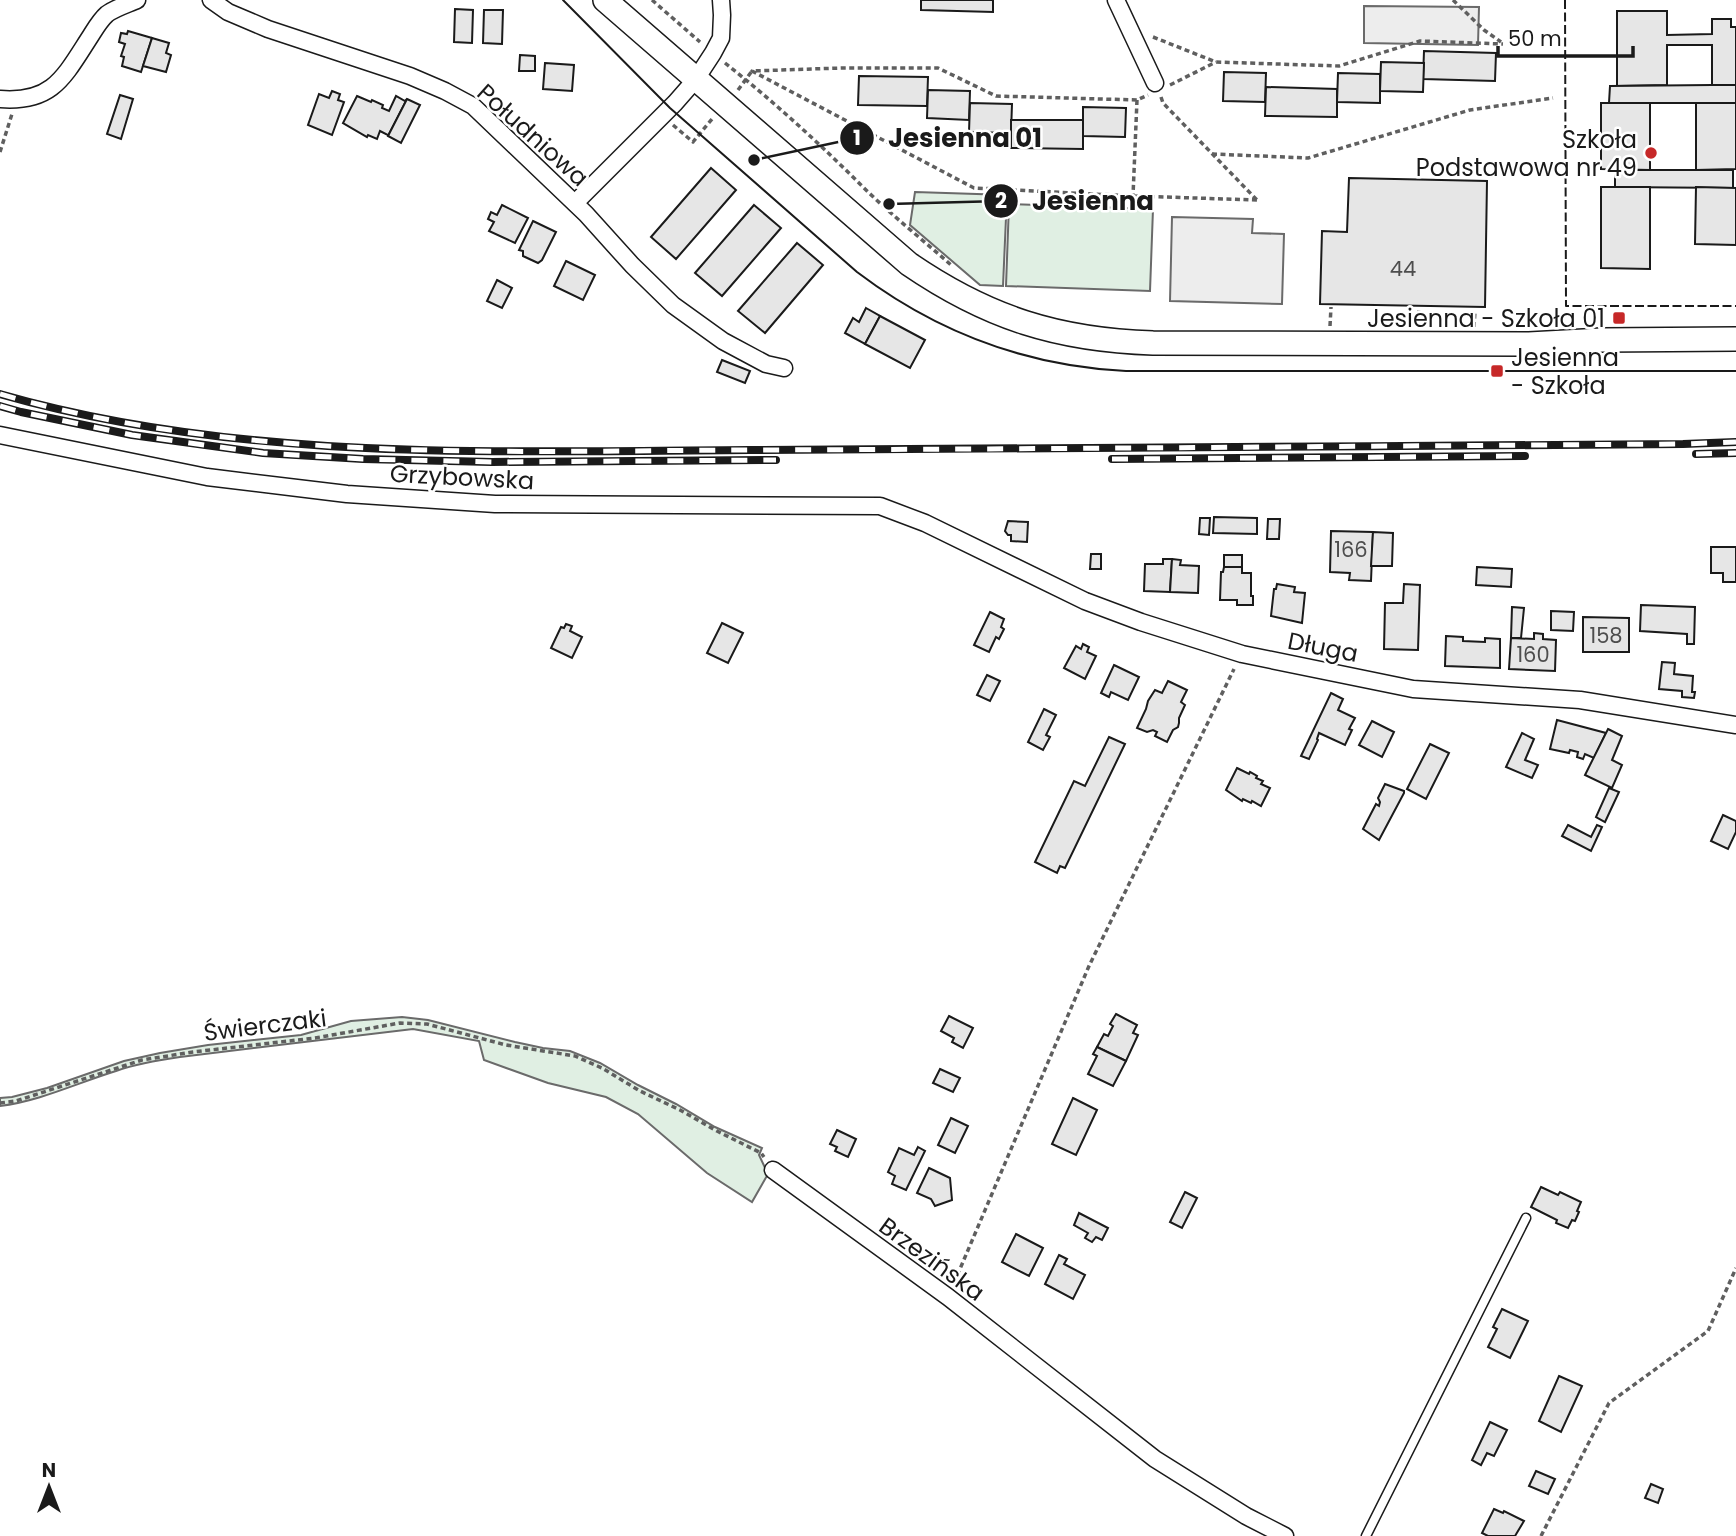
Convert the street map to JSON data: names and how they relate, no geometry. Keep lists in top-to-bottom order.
{
  "streets": {
    "street": [
      "Południowa",
      "Grzybowska",
      "Długa",
      "Brzezińska"
    ],
    "path": ["Świerczaki"]
  },
  "crossings": [
    ["Grzybowska", "Długa"],
    ["Świerczaki", "Brzezińska"]
  ],
  "places": {
    "other": ["Szkoła Podstawowa nr 49", "Jesienna 01", "Jesienna"],
    "transit": ["Jesienna - Szkoła 01", "Jesienna - Szkoła"]
  },
  "house_numbers": [
    "44",
    "166",
    "158",
    "160"
  ],
  "scale_bar": "50 m",
  "north": "top"
}
